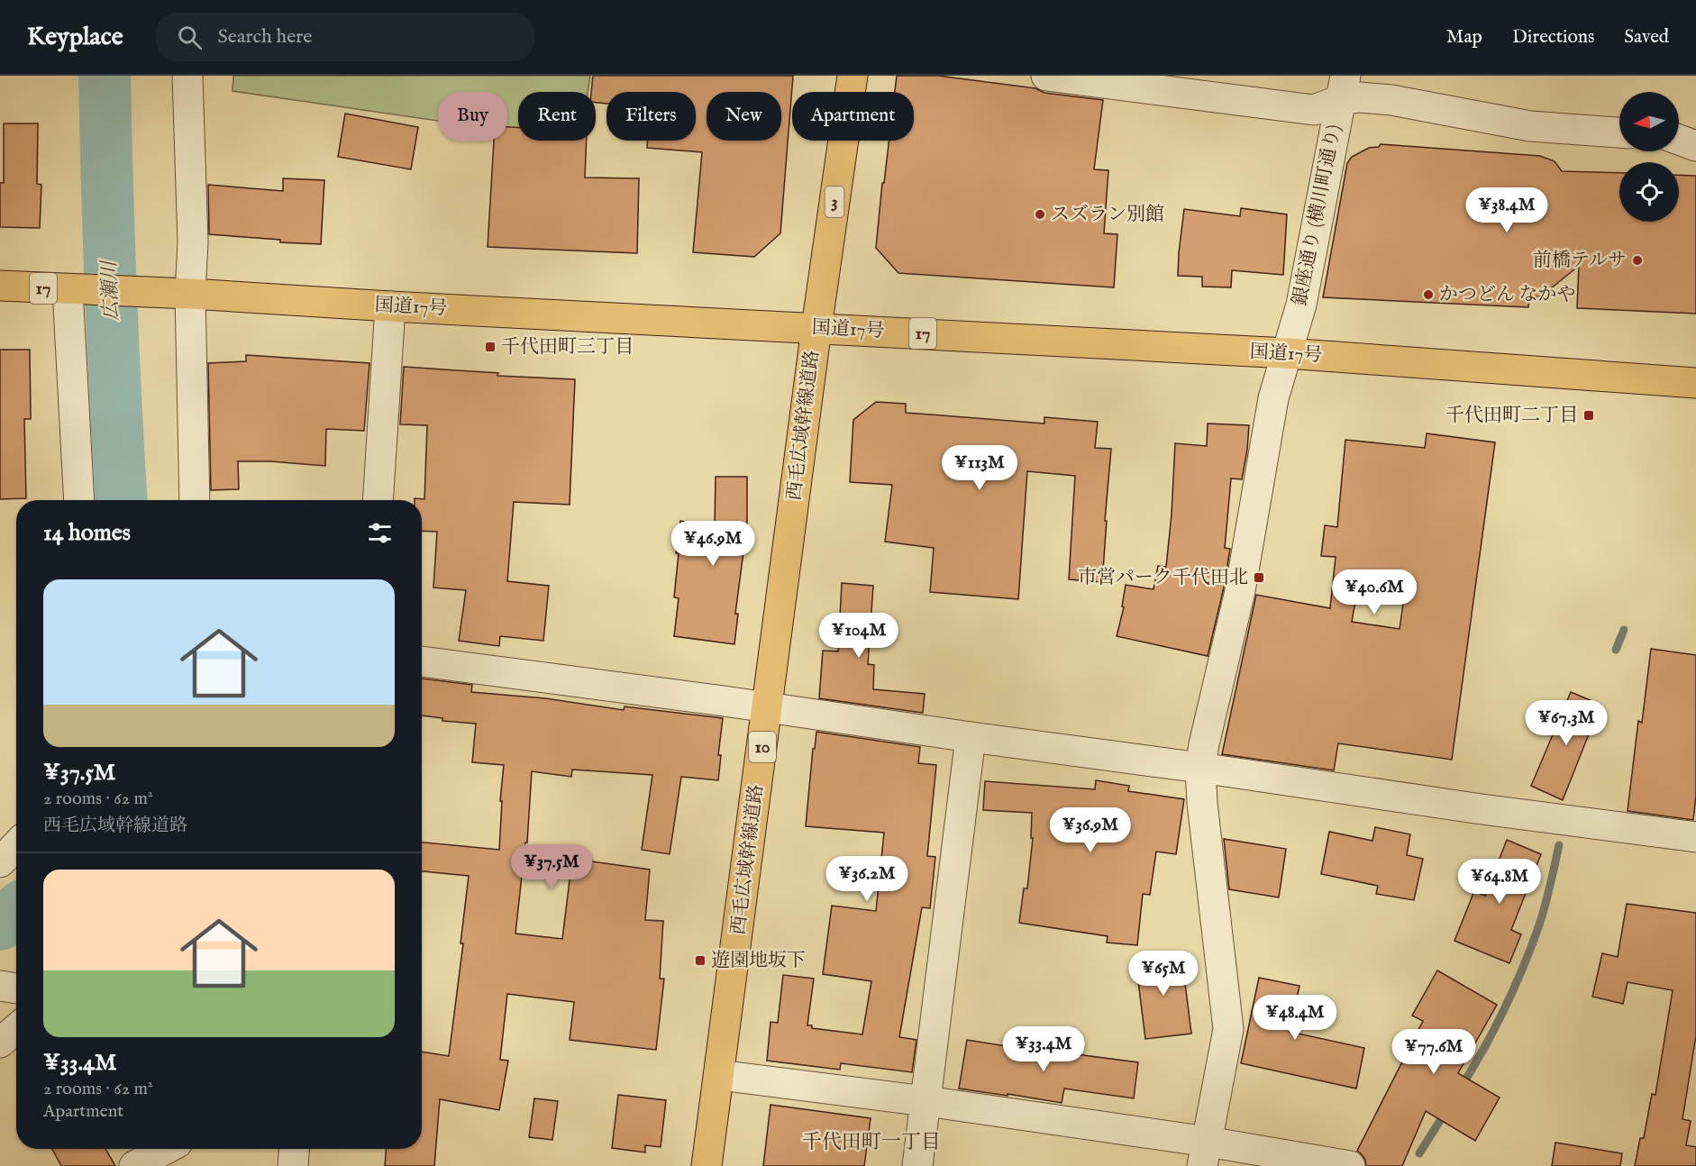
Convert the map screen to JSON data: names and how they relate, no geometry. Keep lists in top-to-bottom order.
{
  "streets": {
    "main road": [
      "3",
      "17",
      "国道17号",
      "西毛広域幹線道路",
      "10"
    ],
    "street": ["銀座通り (横川町通り)"]
  },
  "crossings": [
    ["3", "国道17号"],
    ["3", "西毛広域幹線道路"],
    ["銀座通り (横川町通り)", "国道17号"],
    ["国道17号", "西毛広域幹線道路"]
  ],
  "districts": ["千代田町一丁目"],
  "water": ["広瀬川"],
  "places": {
    "other": ["スズラン別館", "前橋テルサ", "かつどん なかや"],
    "transit": [
      "千代田町三丁目",
      "千代田町二丁目",
      "市営パーク千代田北",
      "遊園地坂下"
    ]
  },
  "north": "left",
  "page": {
    "header": "Keyplace",
    "search": "Search here",
    "nav": ["Map", "Directions", "Saved"],
    "chip": [
      "Buy",
      "Rent",
      "Filters",
      "New",
      "Apartment"
    ],
    "price": [
      "¥38.4M",
      "¥113M",
      "¥46.9M",
      "¥40.6M",
      "¥104M",
      "¥67.3M",
      "¥36.9M",
      "¥37.5M",
      "¥36.2M",
      "¥64.8M",
      "¥65M",
      "¥48.4M",
      "¥33.4M",
      "¥77.6M"
    ],
    "heading": "14 homes",
    "list": [
      {
        "name": "¥37.5M",
        "note": "2 rooms · 62 m² · 西毛広域幹線道路"
      },
      {
        "name": "¥33.4M",
        "note": "2 rooms · 62 m² · Apartment"
      }
    ]
  }
}
